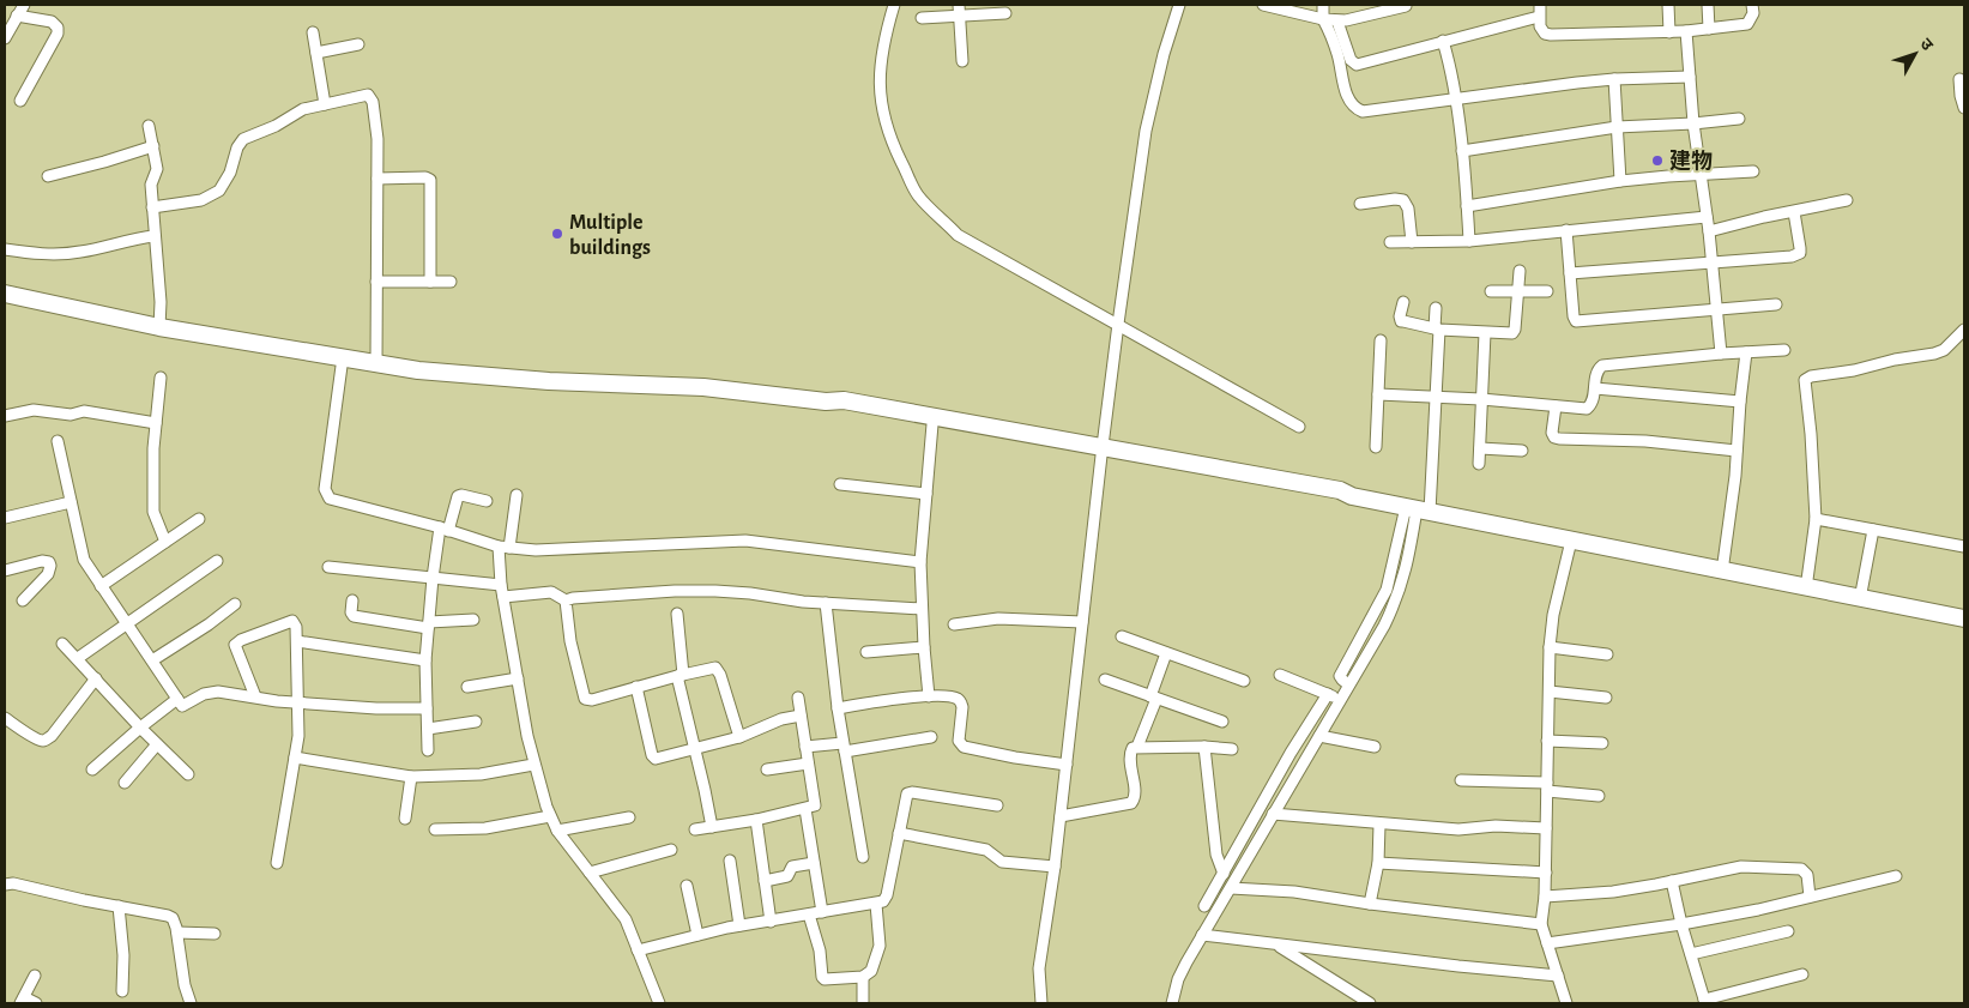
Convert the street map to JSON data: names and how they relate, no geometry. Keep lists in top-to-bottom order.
{
  "places": ["建物", "Multiple buildings"],
  "north": "top right"
}
